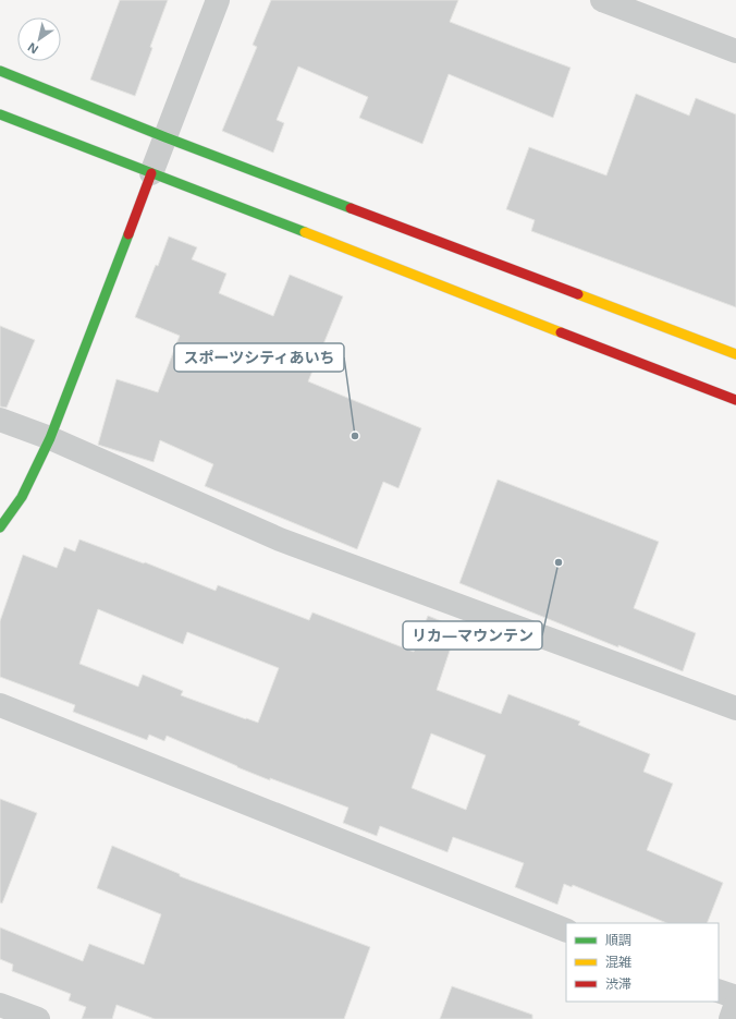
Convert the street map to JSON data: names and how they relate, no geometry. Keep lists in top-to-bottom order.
{
  "places": ["スポーツシティあいち", "リカ―マウンテン"],
  "legend": ["順調", "混雑", "渋滞"],
  "north": "bottom left"
}
